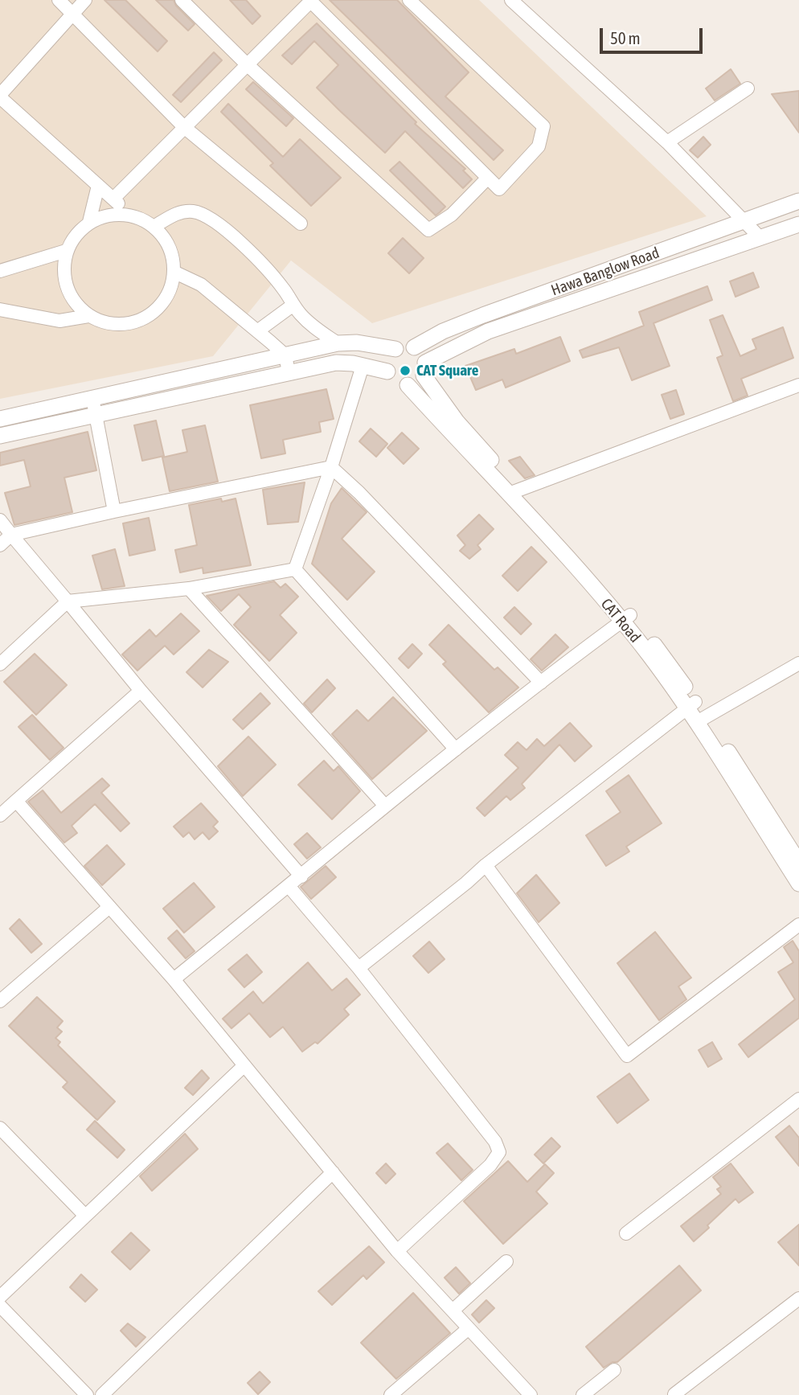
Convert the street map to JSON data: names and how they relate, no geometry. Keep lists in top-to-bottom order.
{
  "streets": {
    "street": ["Hawa Banglow Road", "CAT Road"]
  },
  "crossings": [
    ["Hawa Banglow Road", "CAT Road"]
  ],
  "places": ["CAT Square"],
  "scale_bar": "50 m"
}
